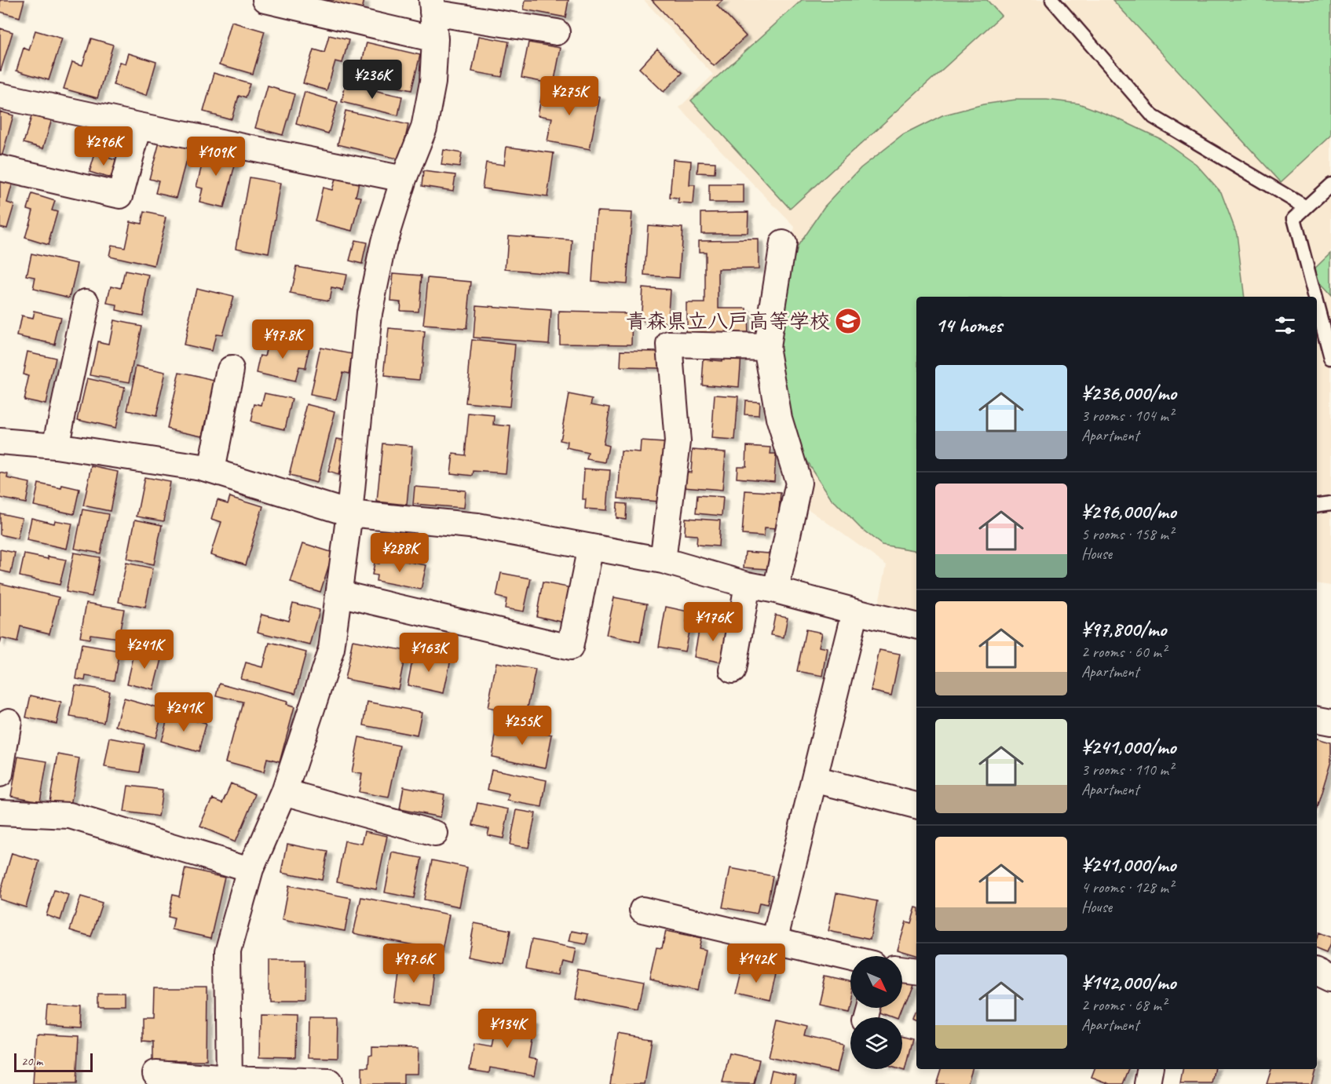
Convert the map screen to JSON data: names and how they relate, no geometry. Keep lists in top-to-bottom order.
{
  "places": {
    "school or university": ["青森県立八戸高等学校"]
  },
  "scale_bar": "20 m",
  "north": "bottom right",
  "page": {
    "price": [
      "¥236K",
      "¥275K",
      "¥296K",
      "¥109K",
      "¥97.8K",
      "¥288K",
      "¥176K",
      "¥241K",
      "¥163K",
      "¥241K",
      "¥255K",
      "¥97.6K",
      "¥142K",
      "¥134K"
    ],
    "heading": "14 homes",
    "list": [
      {
        "name": "¥236,000/mo",
        "note": "3 rooms · 104 m² · Apartment"
      },
      {
        "name": "¥296,000/mo",
        "note": "5 rooms · 158 m² · House"
      },
      {
        "name": "¥97,800/mo",
        "note": "2 rooms · 60 m² · Apartment"
      },
      {
        "name": "¥241,000/mo",
        "note": "3 rooms · 110 m² · Apartment"
      },
      {
        "name": "¥241,000/mo",
        "note": "4 rooms · 128 m² · House"
      },
      {
        "name": "¥142,000/mo",
        "note": "2 rooms · 68 m² · Apartment"
      }
    ],
    "scale": "20 m"
  }
}
